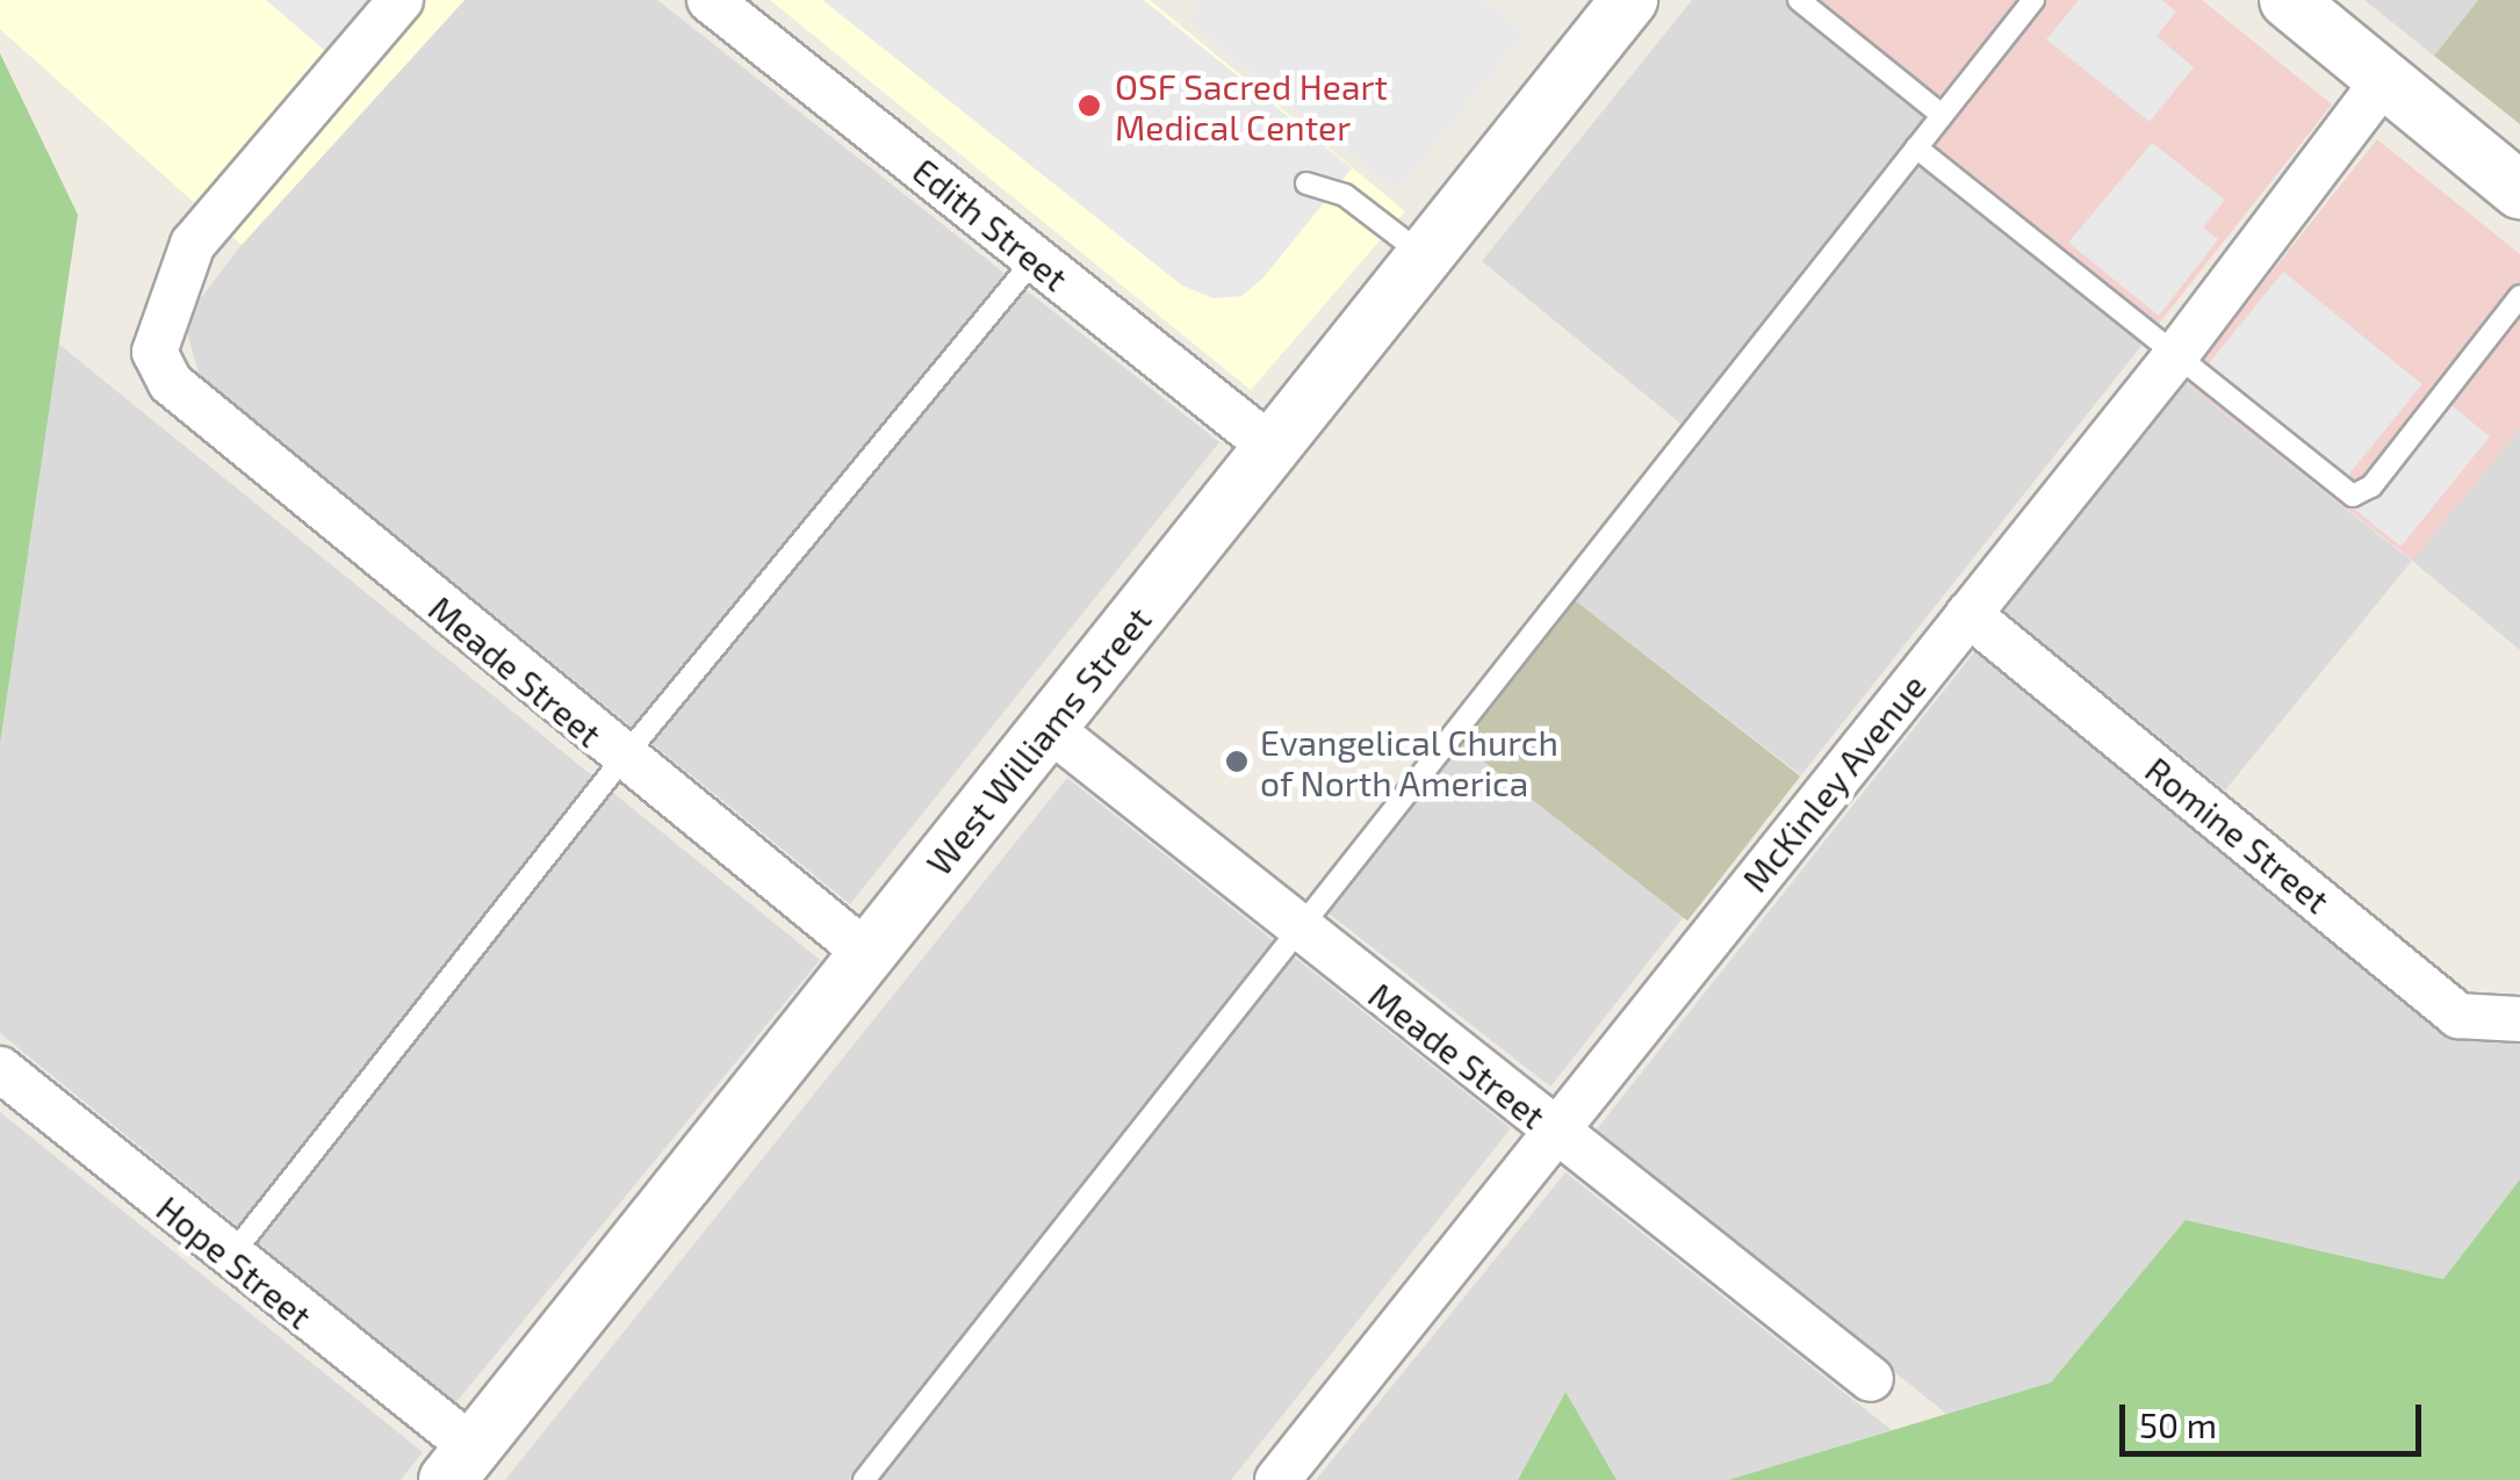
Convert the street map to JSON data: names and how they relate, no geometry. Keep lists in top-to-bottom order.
{
  "streets": {
    "street": [
      "Edith Street",
      "Meade Street",
      "West Williams Street",
      "McKinley Avenue",
      "Romine Street",
      "Hope Street"
    ]
  },
  "crossings": [
    ["Edith Street", "West Williams Street"],
    ["Meade Street", "West Williams Street"],
    ["Meade Street", "McKinley Avenue"],
    ["West Williams Street", "Hope Street"],
    ["McKinley Avenue", "Romine Street"]
  ],
  "places": ["OSF Sacred Heart Medical Center", "Evangelical Church of North America"],
  "scale_bar": "50 m"
}
